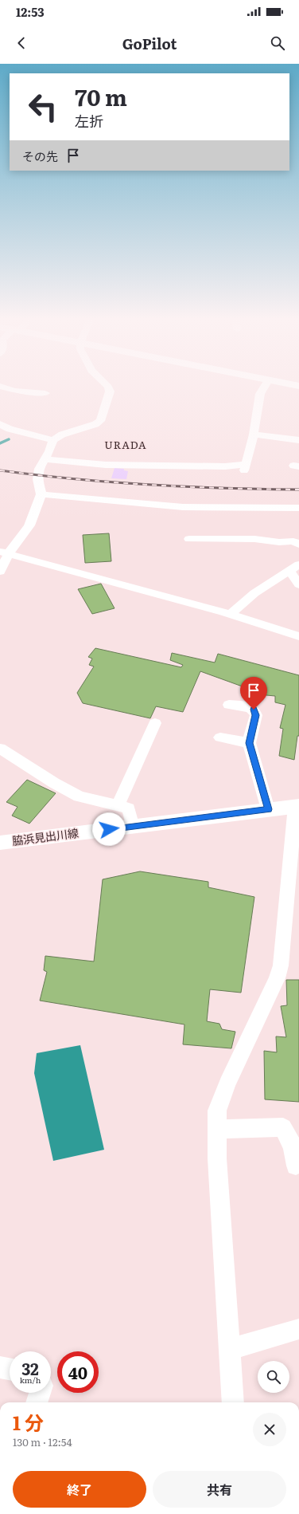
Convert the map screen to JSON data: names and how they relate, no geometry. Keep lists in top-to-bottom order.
{
  "streets": {
    "main road": ["脇浜見出川線"]
  },
  "districts": ["URADA"],
  "page": {
    "status": "12:53",
    "header": "GoPilot",
    "turn": ["70 m", "左折"],
    "then": "その先",
    "speed": "32 km/h",
    "limit": "40",
    "heading": ["1 分", "130 m · 12:54"],
    "buttons": ["終了", "共有"]
  }
}
